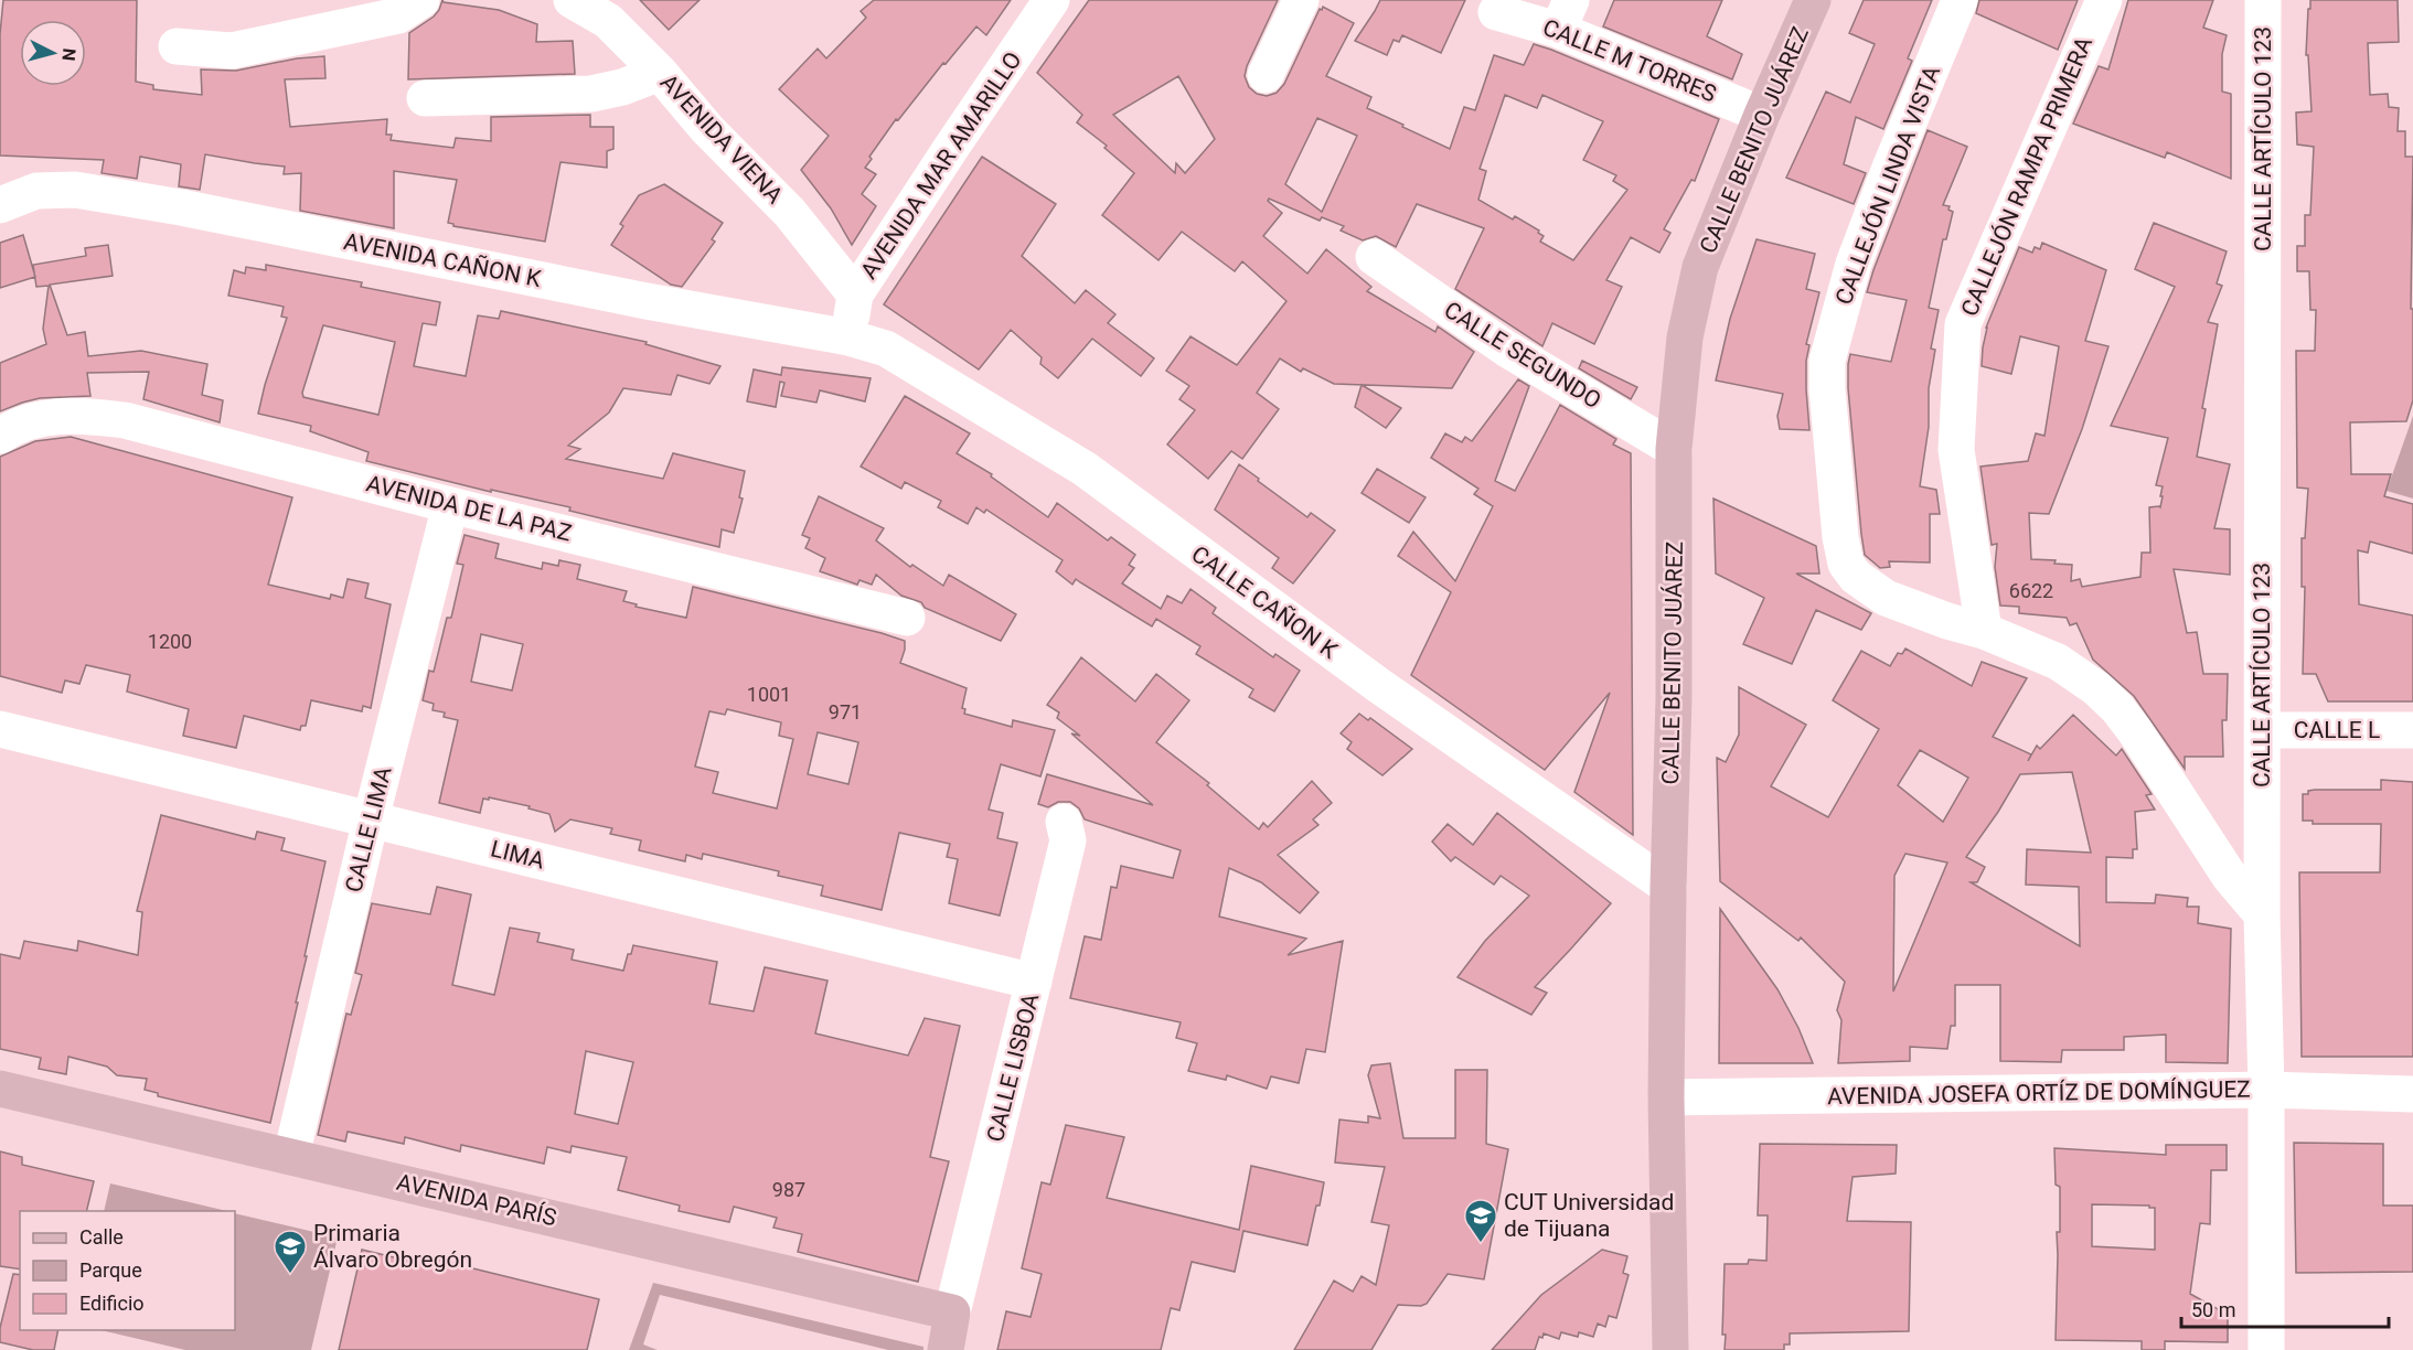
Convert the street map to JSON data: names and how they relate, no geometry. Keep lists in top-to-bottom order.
{
  "streets": {
    "main road": ["CALLE BENITO JUÁREZ", "AVENIDA PARÍS"],
    "street": [
      "CALLE M TORRES",
      "AVENIDA VIENA",
      "CALLE ARTÍCULO 123",
      "AVENIDA MAR AMARILLO",
      "CALLEJÓN RAMPA PRIMERA",
      "CALLEJÓN LINDA VISTA",
      "AVENIDA CAÑON K",
      "CALLE SEGUNDO",
      "AVENIDA DE LA PAZ",
      "CALLE CAÑON K",
      "CALLE L",
      "CALLE LIMA",
      "LIMA",
      "CALLE LISBOA",
      "AVENIDA JOSEFA ORTÍZ DE DOMÍNGUEZ"
    ]
  },
  "crossings": [
    ["CALLE M TORRES", "CALLE BENITO JUÁREZ"],
    ["AVENIDA VIENA", "AVENIDA MAR AMARILLO"],
    ["CALLE ARTÍCULO 123", "CALLEJÓN LINDA VISTA"],
    ["CALLE ARTÍCULO 123", "CALLE L"],
    ["CALLE ARTÍCULO 123", "AVENIDA JOSEFA ORTÍZ DE DOMÍNGUEZ"],
    ["CALLE BENITO JUÁREZ", "CALLE SEGUNDO"],
    ["CALLE BENITO JUÁREZ", "CALLE CAÑON K"],
    ["CALLE BENITO JUÁREZ", "AVENIDA JOSEFA ORTÍZ DE DOMÍNGUEZ"],
    ["AVENIDA MAR AMARILLO", "AVENIDA CAÑON K"],
    ["AVENIDA MAR AMARILLO", "CALLE CAÑON K"],
    ["CALLEJÓN RAMPA PRIMERA", "CALLEJÓN LINDA VISTA"],
    ["AVENIDA CAÑON K", "CALLE CAÑON K"],
    ["AVENIDA DE LA PAZ", "CALLE LIMA"],
    ["CALLE LIMA", "LIMA"],
    ["CALLE LIMA", "AVENIDA PARÍS"],
    ["LIMA", "CALLE LISBOA"],
    ["CALLE LISBOA", "AVENIDA PARÍS"]
  ],
  "places": {
    "school or university": ["CUT Universidad de Tijuana", "Primaria Álvaro Obregón"]
  },
  "house_numbers": [
    "6622",
    "1200",
    "1001",
    "971",
    "987"
  ],
  "legend": ["Calle", "Parque", "Edificio"],
  "scale_bar": "50 m",
  "north": "right"
}
